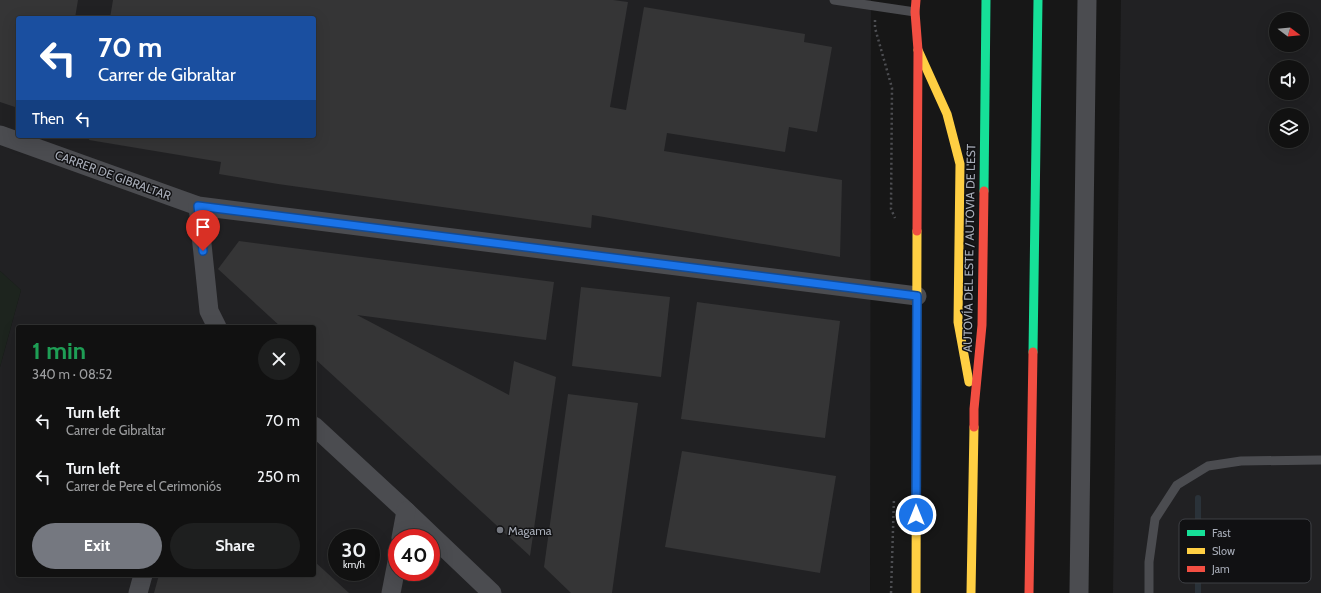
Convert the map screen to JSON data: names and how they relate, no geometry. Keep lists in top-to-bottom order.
{
  "streets": {
    "main road": ["AUTOVÍA DEL ESTE / AUTOVIA DE L'EST"],
    "street": ["CARRER DE GIBRALTAR"]
  },
  "places": ["Magama"],
  "legend": ["Fast", "Slow", "Jam"],
  "north": "right",
  "page": {
    "turn": ["70 m", "Carrer de Gibraltar"],
    "then": "Then",
    "heading": ["1 min", "340 m · 08:52"],
    "list": [
      {
        "name": "Turn left",
        "note": "Carrer de Gibraltar",
        "value": "70 m"
      },
      {
        "name": "Turn left",
        "note": "Carrer de Pere el Cerimoniós",
        "value": "250 m"
      }
    ],
    "buttons": ["Exit", "Share"],
    "speed": "30 km/h",
    "limit": "40"
  }
}
